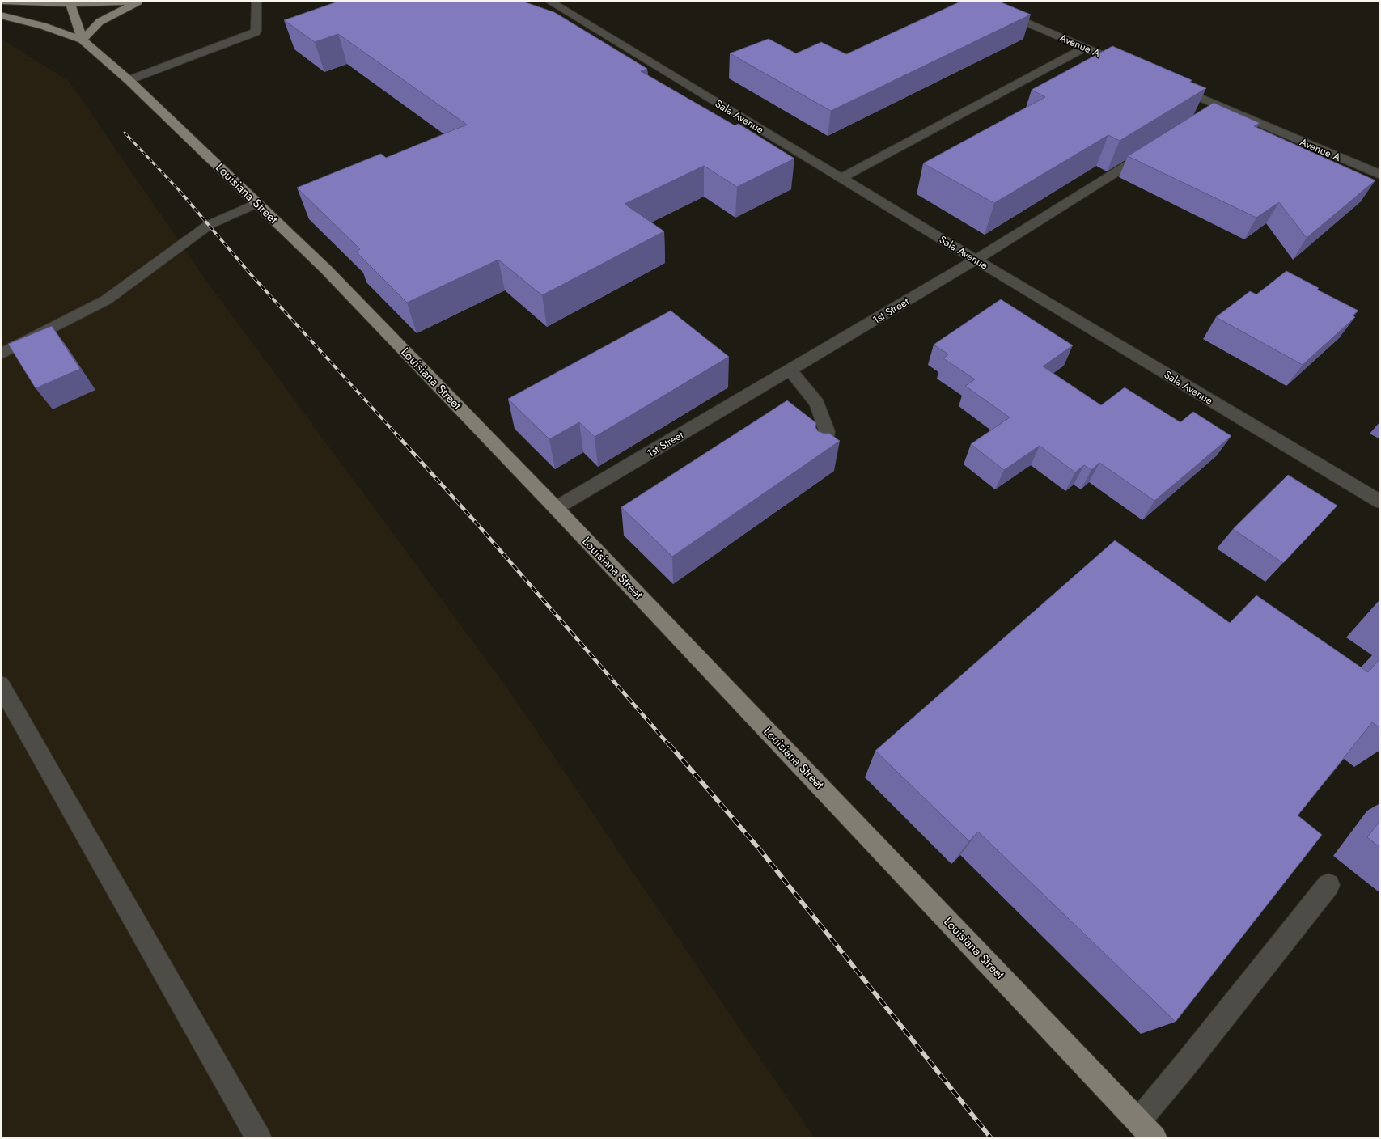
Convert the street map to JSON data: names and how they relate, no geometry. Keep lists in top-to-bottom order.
{
  "streets": {
    "main road": ["Louisiana Street"],
    "street": ["Avenue A", "Sala Avenue", "1st Street"]
  },
  "crossings": [
    ["Sala Avenue", "1st Street"],
    ["Louisiana Street", "1st Street"]
  ]
}
